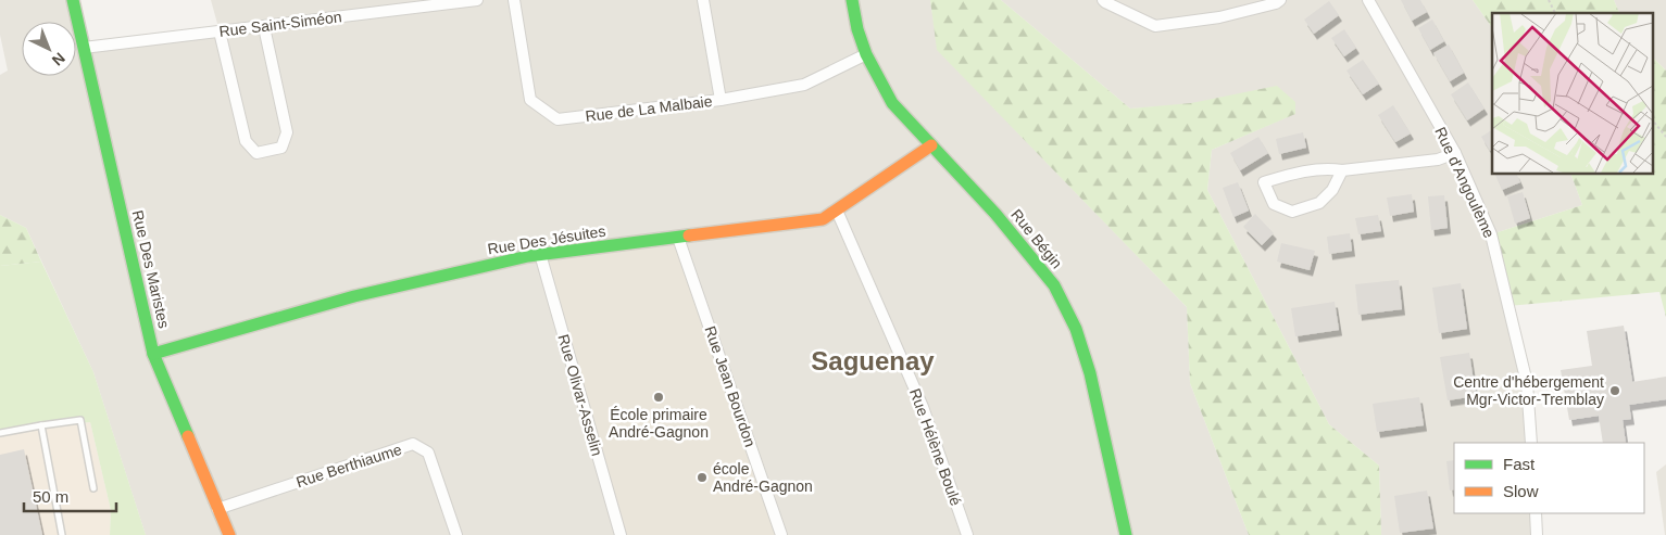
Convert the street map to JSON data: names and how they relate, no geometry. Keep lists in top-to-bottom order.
{
  "streets": {
    "street": [
      "Rue Saint-Siméon",
      "Rue de La Malbaie",
      "Rue d'Angoulème",
      "Rue Bégin",
      "Rue Des Jésuites",
      "Rue Des Maristes",
      "Rue Jean Bourdon",
      "Rue Olivar-Asselin",
      "Rue Hélène Boulé",
      "Rue Berthiaume"
    ]
  },
  "crossings": [
    ["Rue Saint-Siméon", "Rue Des Maristes"],
    ["Rue de La Malbaie", "Rue Bégin"],
    ["Rue Bégin", "Rue Des Jésuites"],
    ["Rue Des Jésuites", "Rue Des Maristes"],
    ["Rue Des Jésuites", "Rue Jean Bourdon"],
    ["Rue Des Jésuites", "Rue Olivar-Asselin"],
    ["Rue Des Jésuites", "Rue Hélène Boulé"],
    ["Rue Des Maristes", "Rue Berthiaume"]
  ],
  "districts": ["Saguenay"],
  "places": ["Centre d'hébergement Mgr-Victor-Tremblay", "École primaire André-Gagnon", "école André-Gagnon"],
  "legend": ["Fast", "Slow"],
  "scale_bar": "50 m",
  "north": "bottom right"
}
